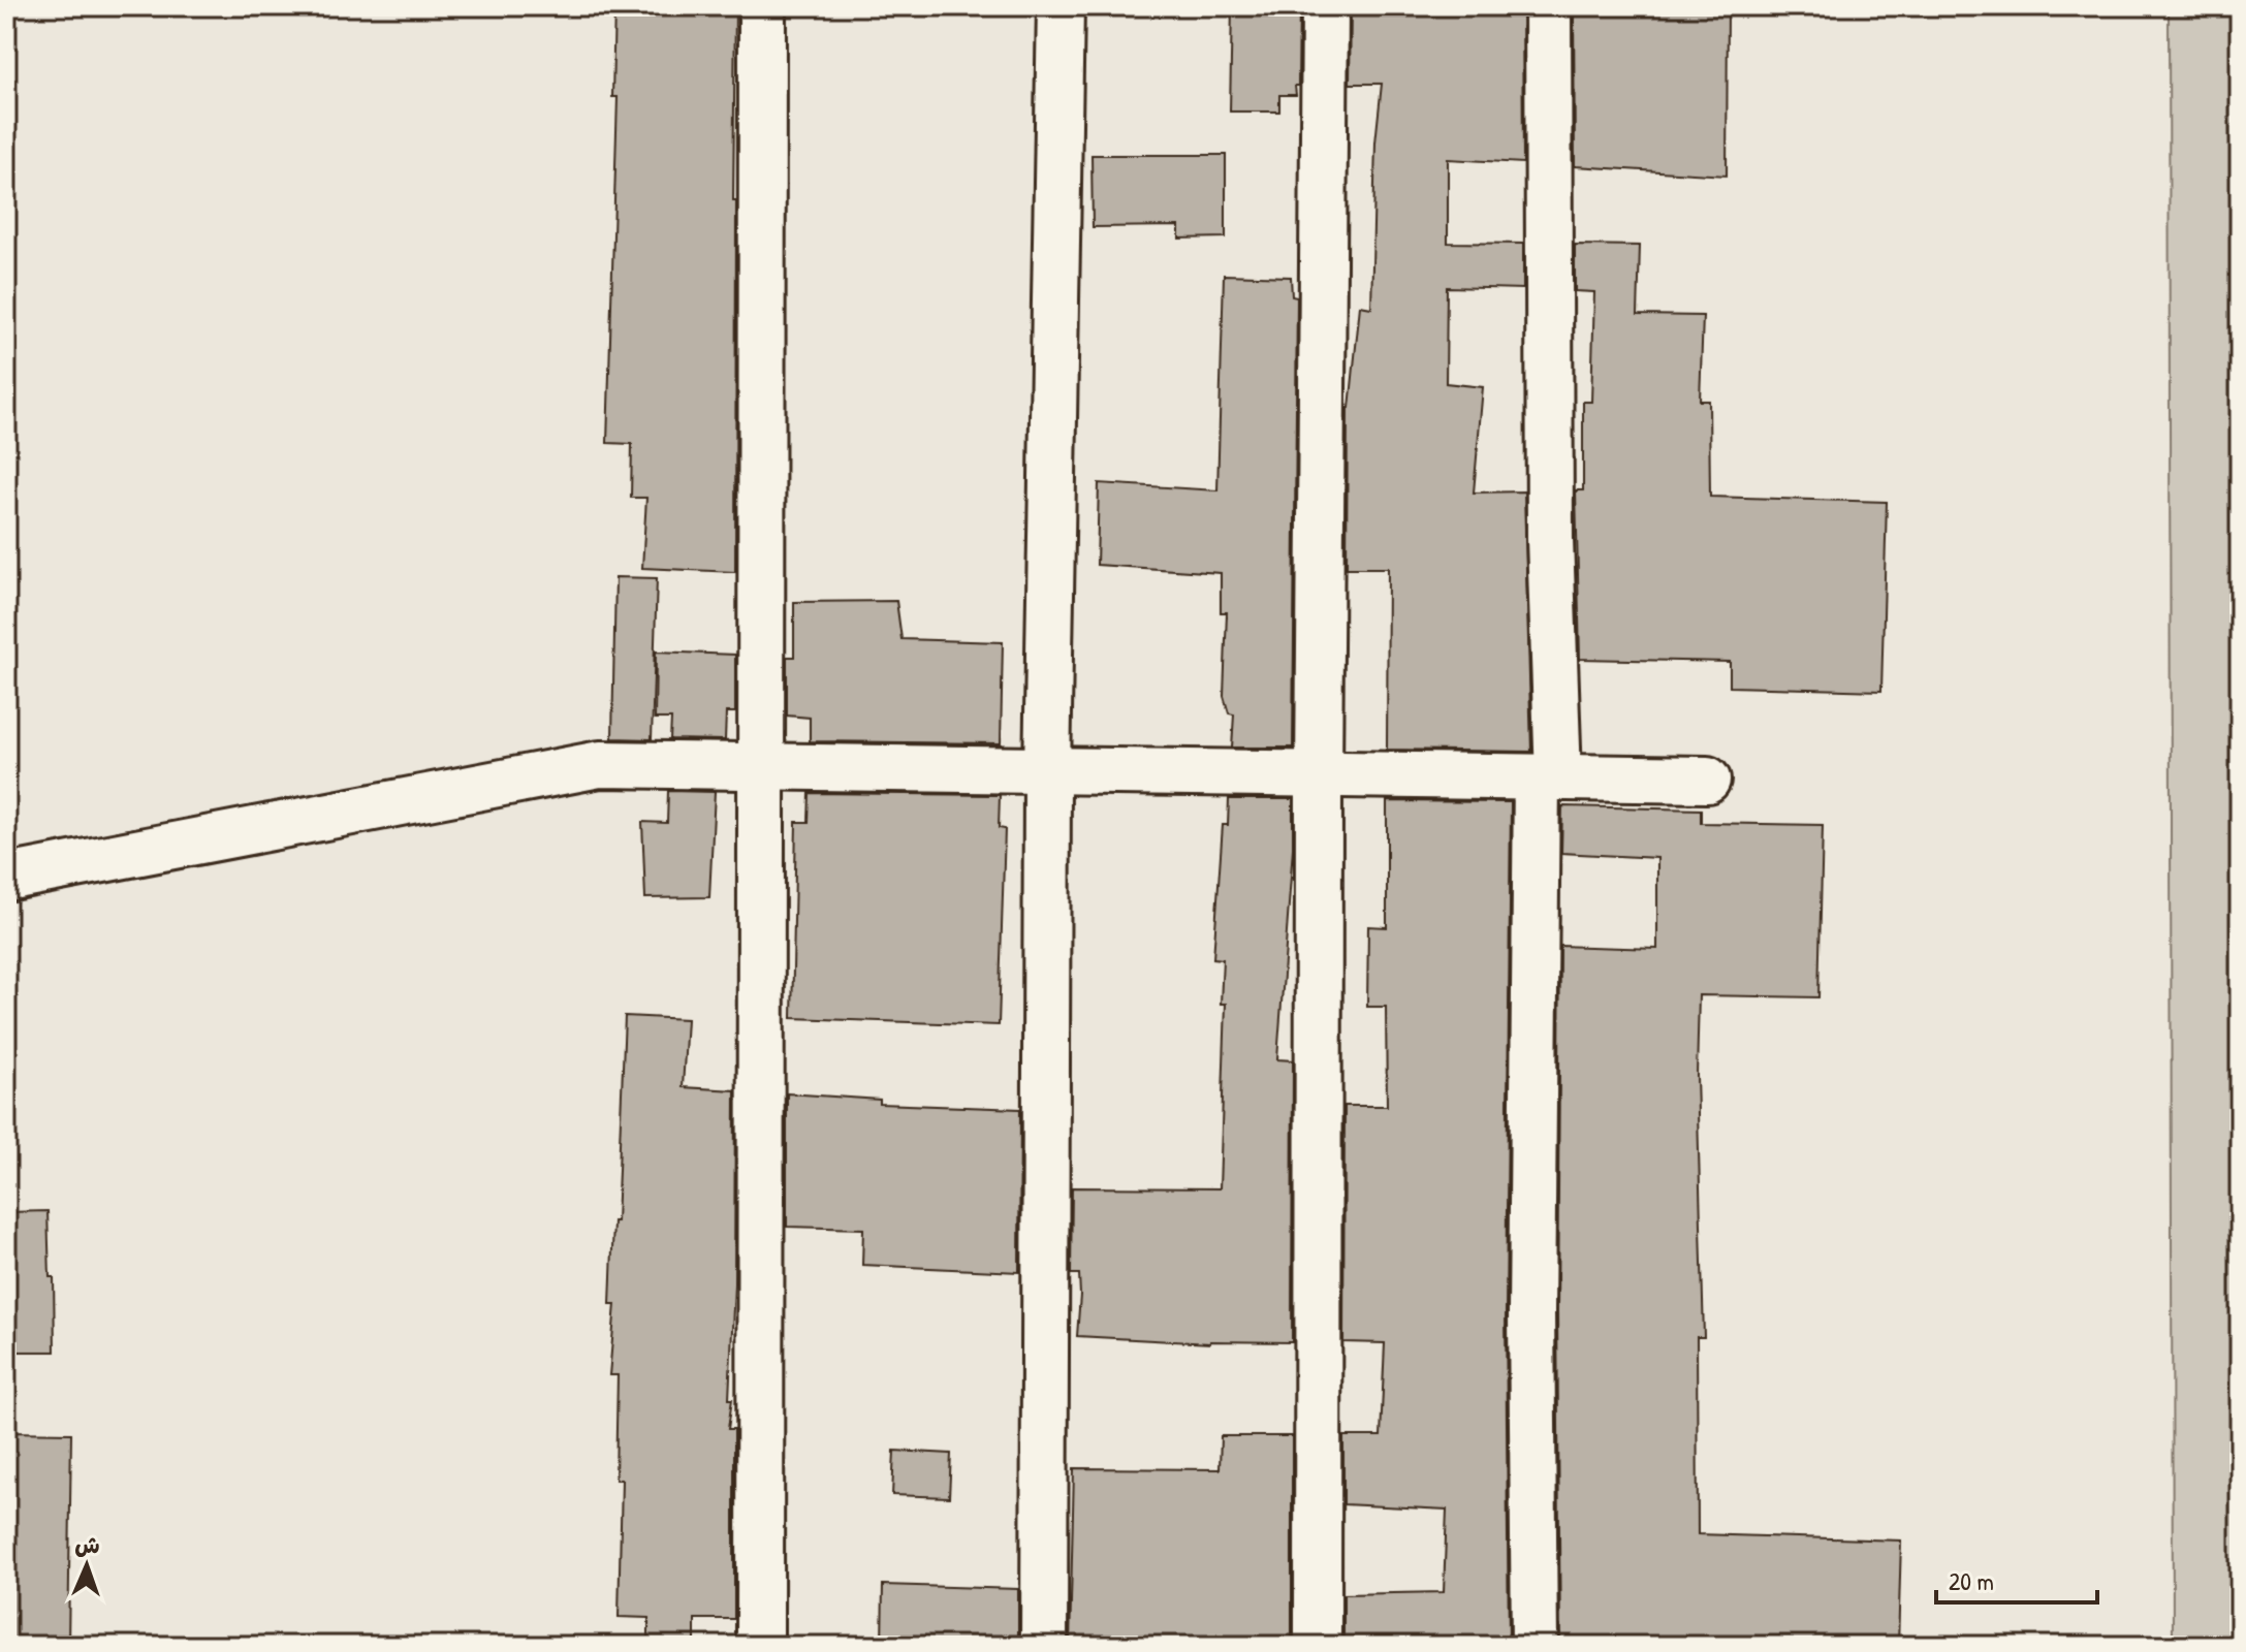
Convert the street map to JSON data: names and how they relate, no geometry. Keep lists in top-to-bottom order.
{
  "scale_bar": "20 m",
  "north": "top"
}
